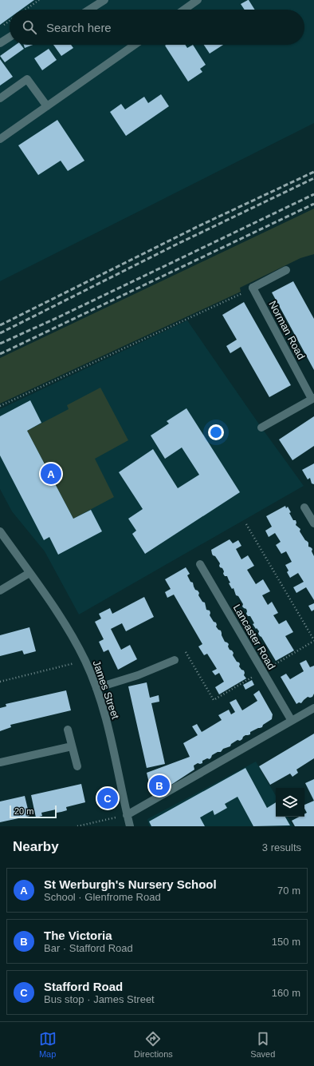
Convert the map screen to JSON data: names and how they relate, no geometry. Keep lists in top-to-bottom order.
{
  "streets": {
    "street": ["Norman Road", "Lancaster Road", "James Street"]
  },
  "scale_bar": "20 m",
  "page": {
    "search": "Search here",
    "pins": ["A", "B", "C"],
    "scale": "20 m",
    "heading": ["Nearby", "3 results"],
    "list": [
      {
        "mark": "A",
        "name": "St Werburgh's Nursery School",
        "note": "School · Glenfrome Road",
        "value": "70 m"
      },
      {
        "mark": "B",
        "name": "The Victoria",
        "note": "Bar · Stafford Road",
        "value": "150 m"
      },
      {
        "mark": "C",
        "name": "Stafford Road",
        "note": "Bus stop · James Street",
        "value": "160 m"
      }
    ],
    "nav": ["Map", "Directions", "Saved"]
  }
}
